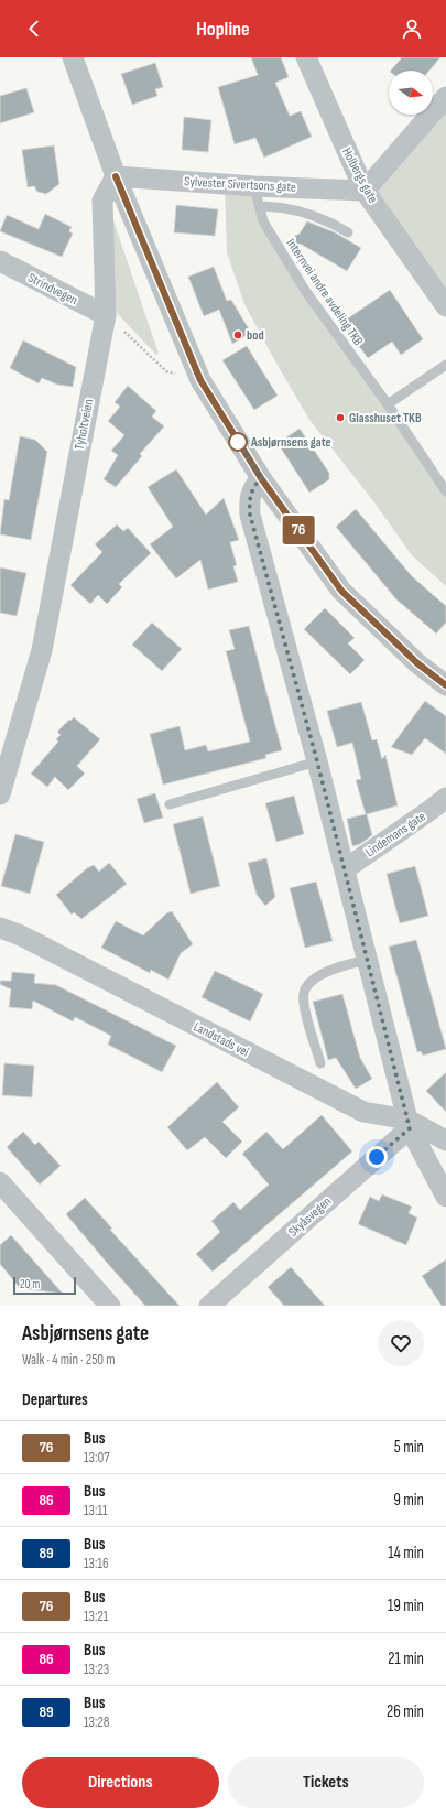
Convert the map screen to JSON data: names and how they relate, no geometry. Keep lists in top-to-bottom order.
{
  "streets": {
    "street": [
      "Holbergs gate",
      "Sylvester Sivertsons gate",
      "Strindvegen",
      "Tyholtveien",
      "Lindemans gate",
      "Landstads vei",
      "Skyåsvegen"
    ],
    "lane": ["Internvei andre avdeling TKB"]
  },
  "crossings": [
    ["Holbergs gate", "Sylvester Sivertsons gate"],
    ["Sylvester Sivertsons gate", "Internvei andre avdeling TKB"],
    ["Sylvester Sivertsons gate", "Tyholtveien"],
    ["Strindvegen", "Tyholtveien"],
    ["Landstads vei", "Skyåsvegen"]
  ],
  "places": ["bod", "Glasshuset TKB", "Asbjørnsens gate"],
  "lines": ["bus line 76"],
  "scale_bar": "20 m",
  "north": "right",
  "page": {
    "header": "Hopline",
    "on_map": "76",
    "scale": "20 m",
    "heading": [
      ["Asbjørnsens gate", "Walk · 4 min · 250 m"],
      "Departures"
    ],
    "list": [
      {
        "mark": "76",
        "name": "Bus",
        "note": "13:07",
        "value": "5 min"
      },
      {
        "mark": "86",
        "name": "Bus",
        "note": "13:11",
        "value": "9 min"
      },
      {
        "mark": "89",
        "name": "Bus",
        "note": "13:16",
        "value": "14 min"
      },
      {
        "mark": "76",
        "name": "Bus",
        "note": "13:21",
        "value": "19 min"
      },
      {
        "mark": "86",
        "name": "Bus",
        "note": "13:23",
        "value": "21 min"
      },
      {
        "mark": "89",
        "name": "Bus",
        "note": "13:28",
        "value": "26 min"
      }
    ],
    "buttons": ["Directions", "Tickets"]
  }
}
